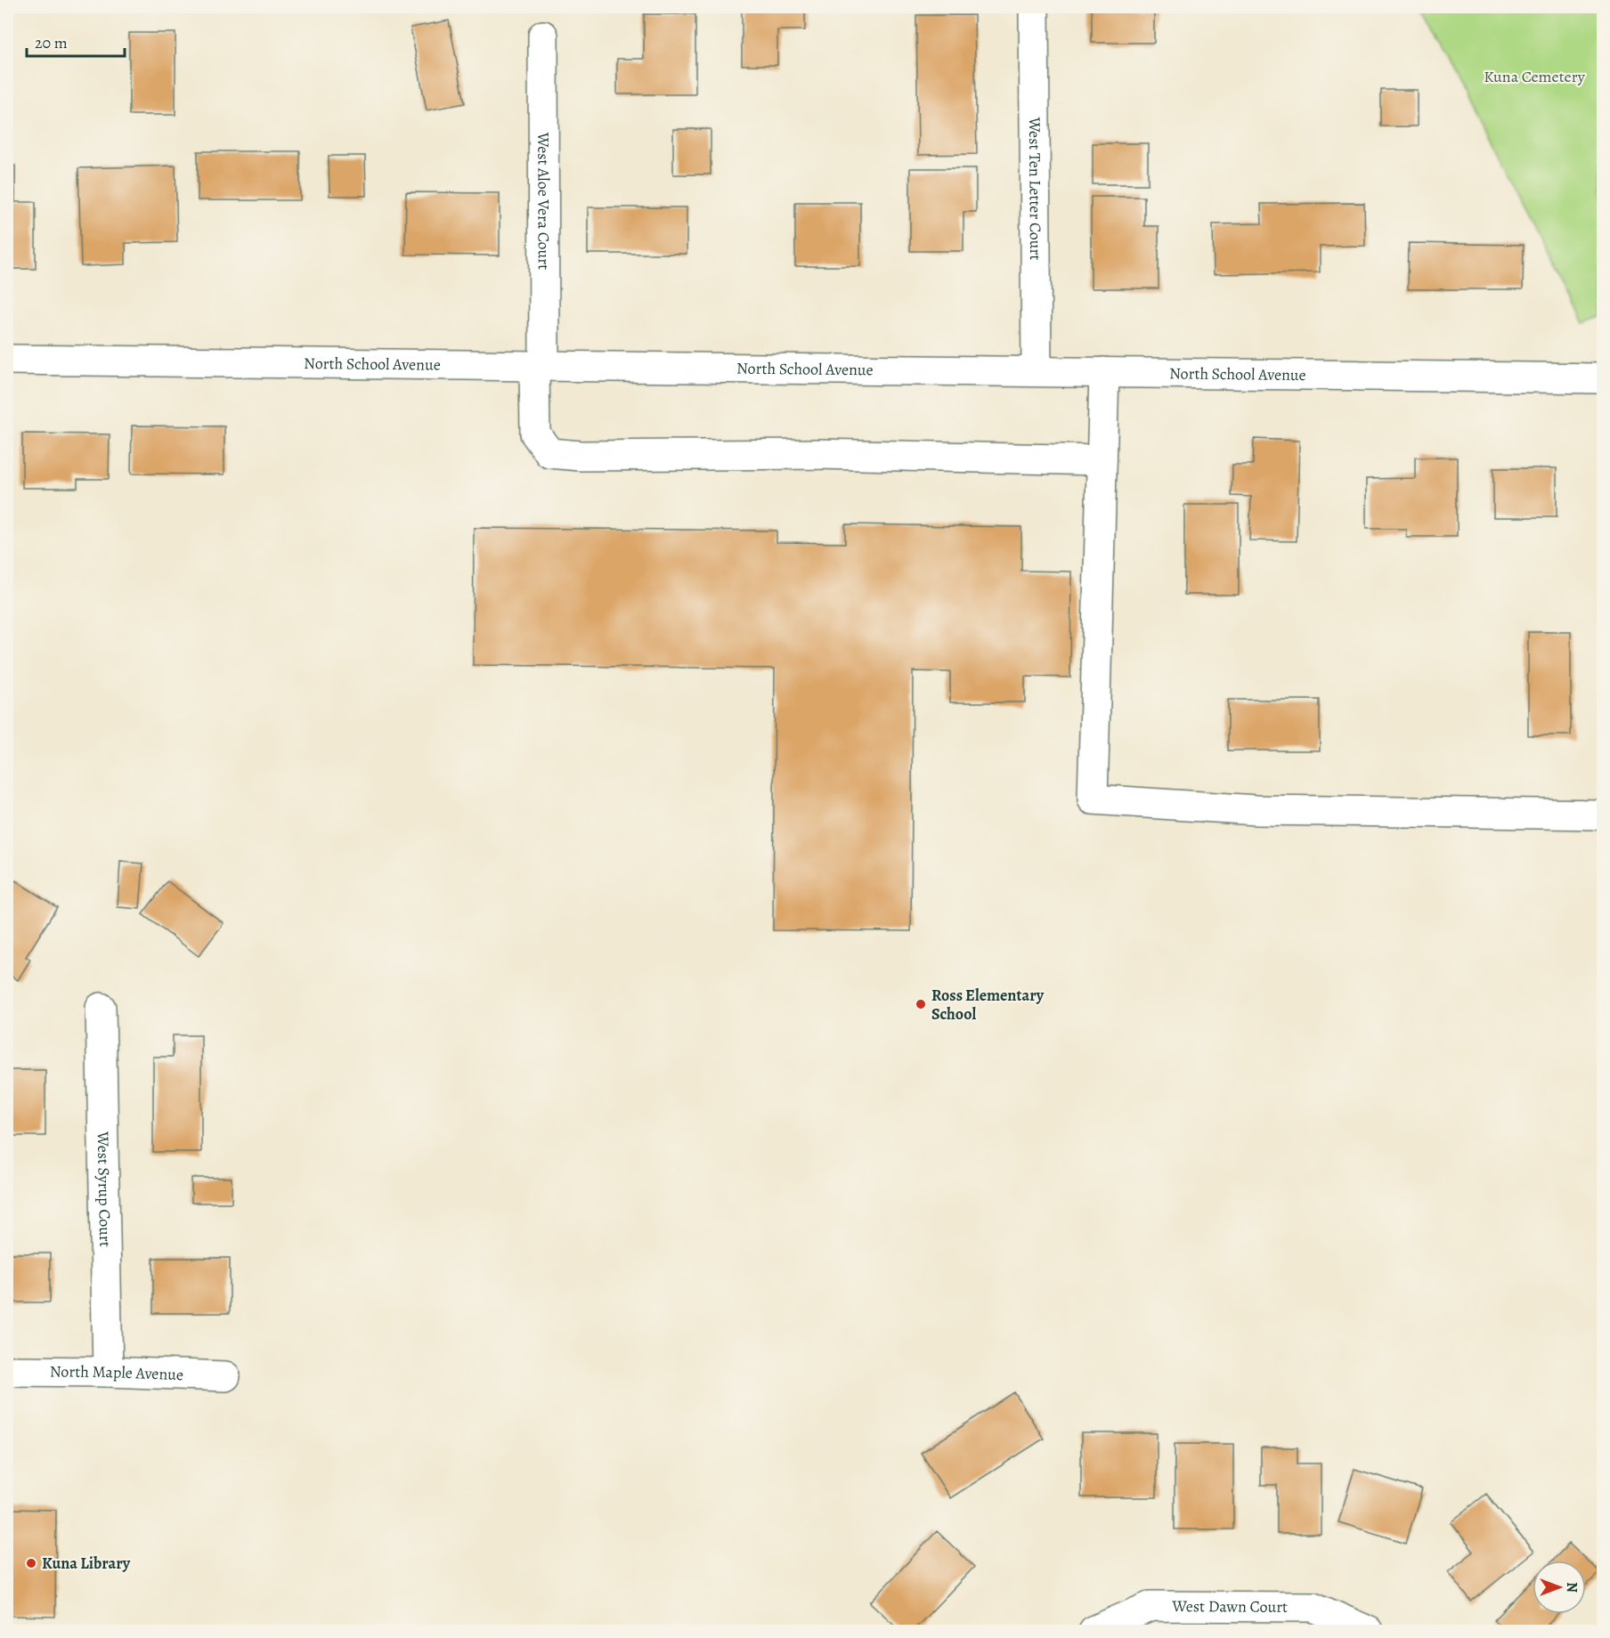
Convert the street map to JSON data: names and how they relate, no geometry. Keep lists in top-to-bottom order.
{
  "streets": {
    "street": [
      "West Ten Letter Court",
      "West Aloe Vera Court",
      "North School Avenue",
      "West Syrup Court",
      "North Maple Avenue",
      "West Dawn Court"
    ]
  },
  "crossings": [
    ["West Ten Letter Court", "North School Avenue"],
    ["West Aloe Vera Court", "North School Avenue"],
    ["West Syrup Court", "North Maple Avenue"]
  ],
  "parks": ["Kuna Cemetery"],
  "places": ["Ross Elementary School", "Kuna Library"],
  "scale_bar": "20 m",
  "north": "right"
}
